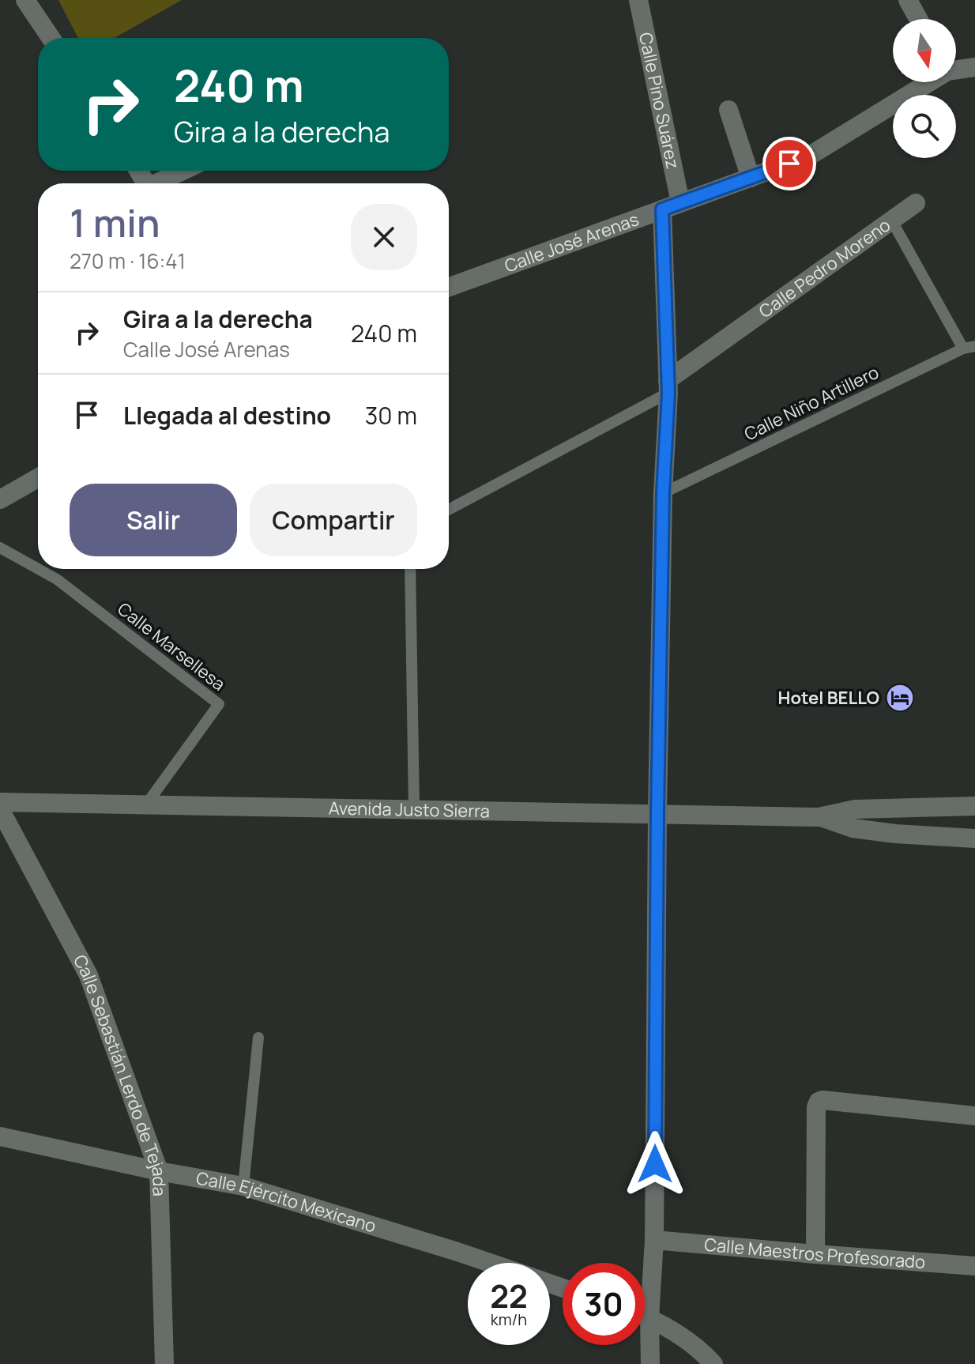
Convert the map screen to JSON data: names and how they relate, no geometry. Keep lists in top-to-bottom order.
{
  "streets": {
    "street": [
      "Calle Pino Suárez",
      "Calle José Arenas",
      "Calle Pedro Moreno",
      "Avenida Justo Sierra",
      "Calle Sebastián Lerdo de Tejada",
      "Calle Ejército Mexicano",
      "Calle Maestros Profesorado"
    ],
    "lane": ["Calle Niño Artillero", "Calle Marsellesa"]
  },
  "crossings": [
    ["Calle Pino Suárez", "Calle José Arenas"],
    ["Calle Pino Suárez", "Calle Pedro Moreno"],
    ["Calle Pino Suárez", "Calle Niño Artillero"],
    ["Calle Pino Suárez", "Avenida Justo Sierra"],
    ["Calle Pino Suárez", "Calle Maestros Profesorado"],
    ["Calle Pedro Moreno", "Calle Niño Artillero"],
    ["Calle Marsellesa", "Avenida Justo Sierra"],
    ["Calle Sebastián Lerdo de Tejada", "Calle Ejército Mexicano"]
  ],
  "places": {
    "hotel": ["Hotel BELLO"]
  },
  "north": "bottom",
  "page": {
    "turn": ["240 m", "Gira a la derecha"],
    "heading": ["1 min", "270 m · 16:41"],
    "list": [
      {
        "name": "Gira a la derecha",
        "note": "Calle José Arenas",
        "value": "240 m"
      },
      {
        "name": "Llegada al destino",
        "value": "30 m"
      }
    ],
    "buttons": ["Salir", "Compartir"],
    "speed": "22 km/h",
    "limit": "30"
  }
}
